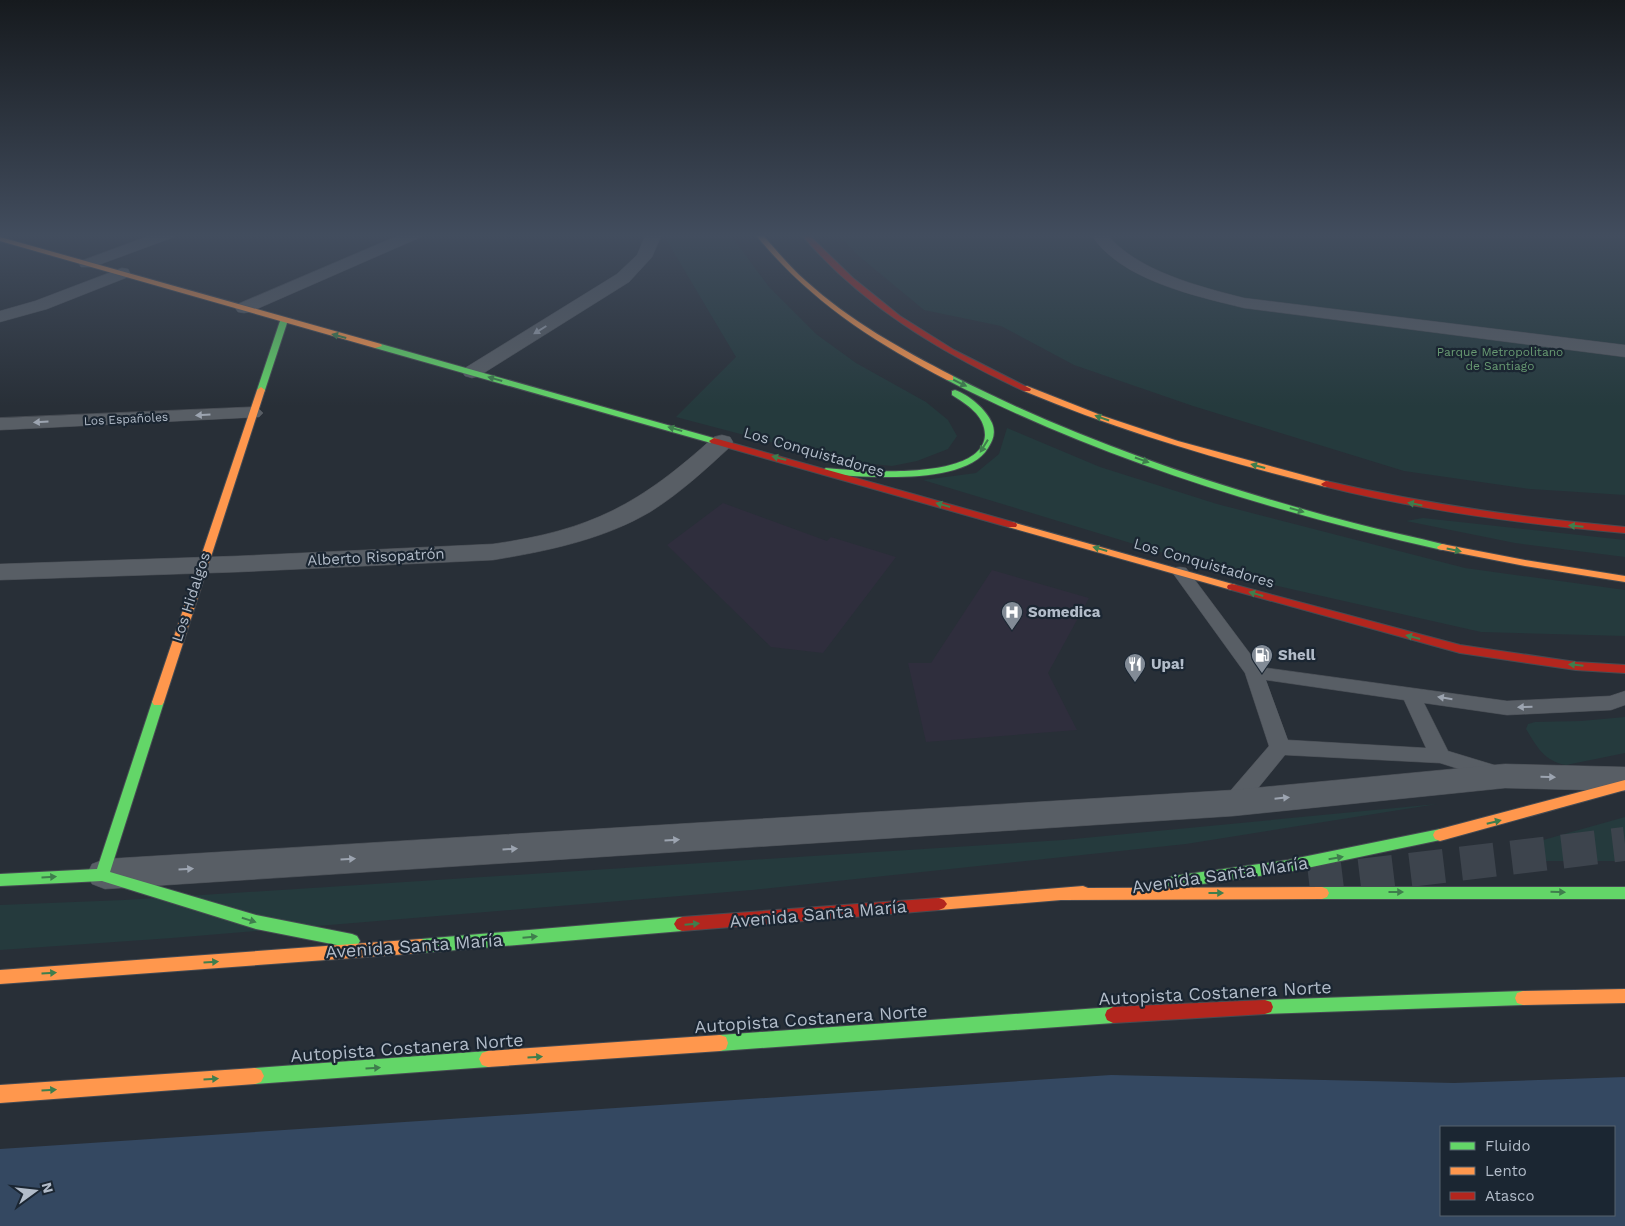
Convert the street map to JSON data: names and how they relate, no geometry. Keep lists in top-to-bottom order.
{
  "streets": {
    "main road": [
      "Los Conquistadores",
      "Los Hidalgos",
      "Avenida Santa María",
      "Autopista Costanera Norte"
    ],
    "street": ["Los Españoles", "Alberto Risopatrón"]
  },
  "crossings": [
    ["Los Españoles", "Los Hidalgos"],
    ["Los Conquistadores", "Alberto Risopatrón"],
    ["Los Conquistadores", "Los Hidalgos"],
    ["Alberto Risopatrón", "Los Hidalgos"]
  ],
  "one_way": ["Autopista Costanera Norte"],
  "parks": ["Parque Metropolitano de Santiago"],
  "places": {
    "hospital": ["Somedica"],
    "fuel station": ["Shell"],
    "restaurant": ["Upa!"]
  },
  "legend": ["Fluido", "Lento", "Atasco"],
  "north": "right"
}
